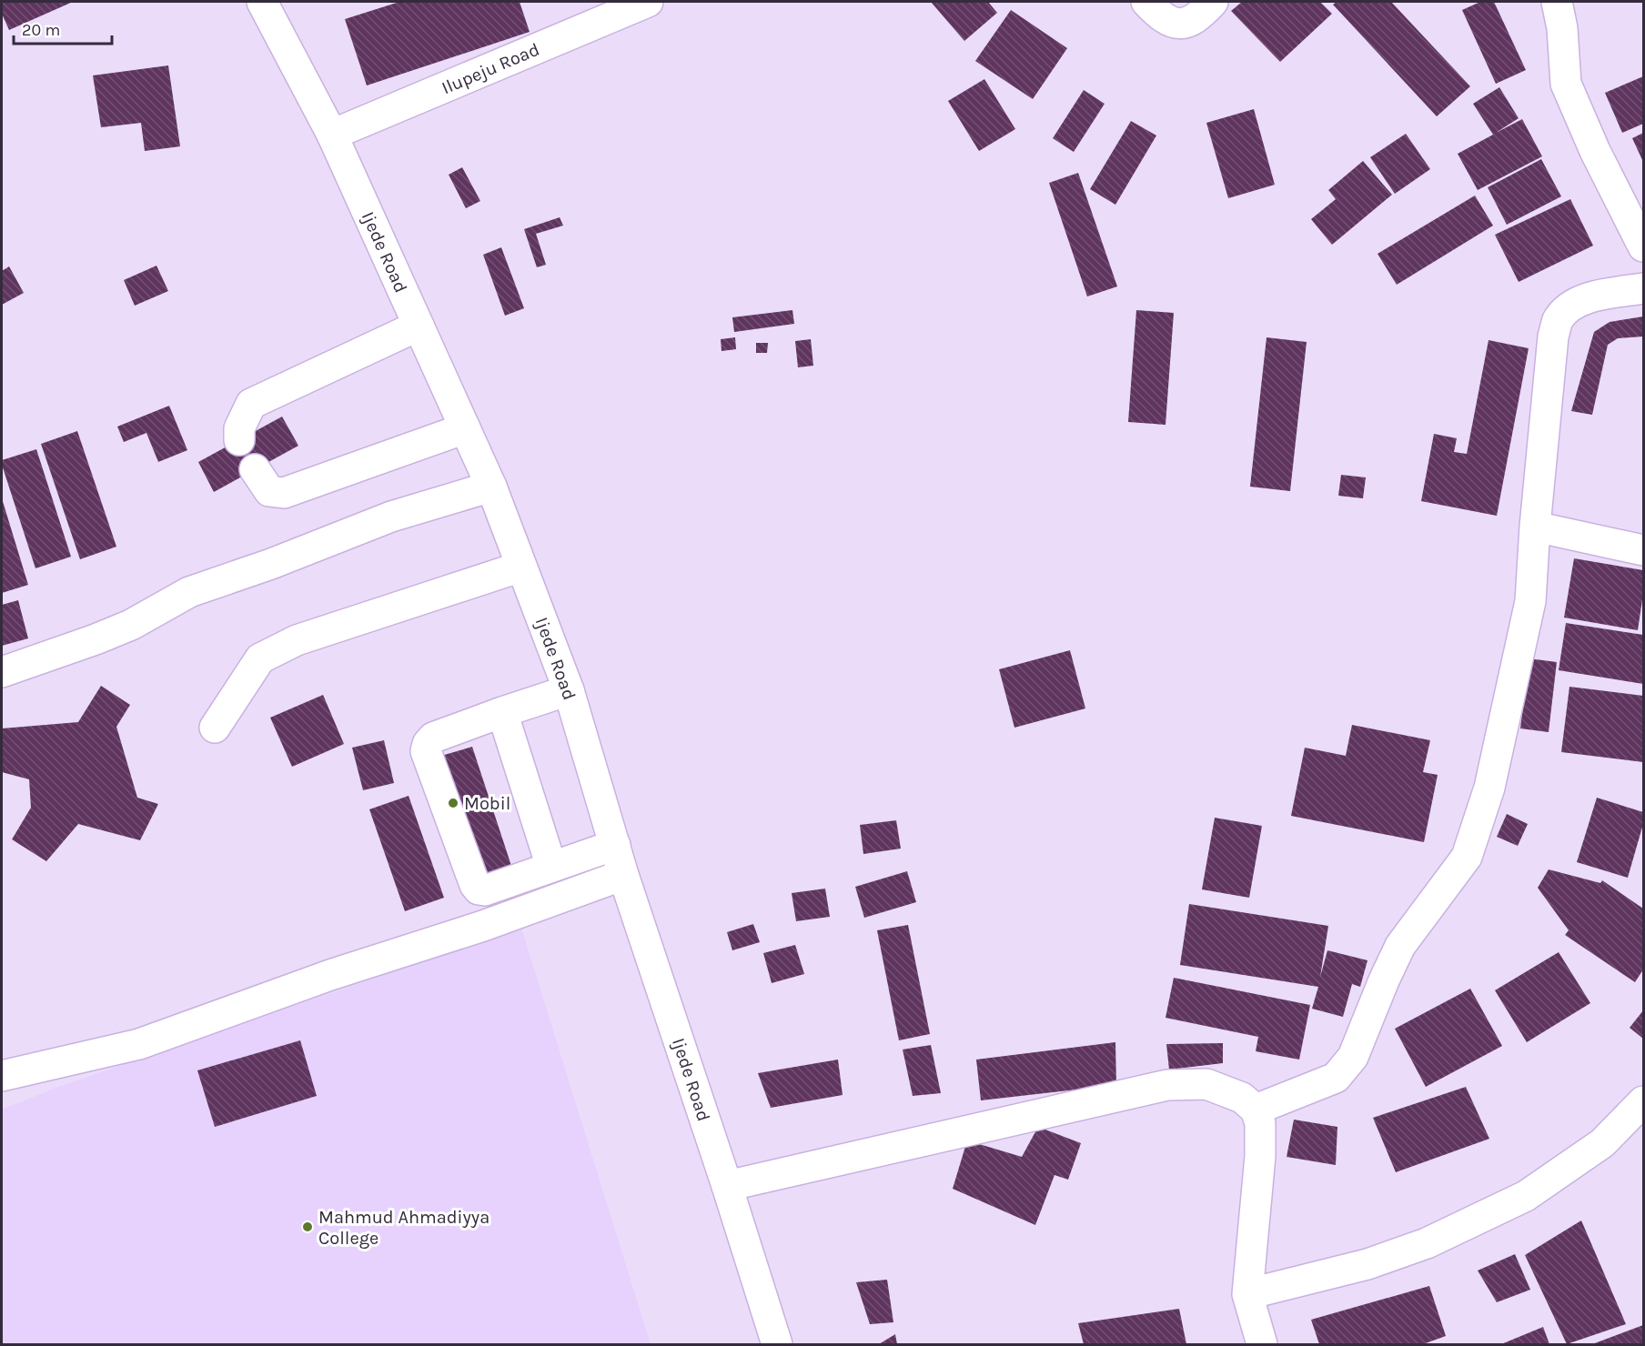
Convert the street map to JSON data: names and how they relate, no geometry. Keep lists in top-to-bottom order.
{
  "streets": {
    "street": ["Ilupeju Road", "Ijede Road"]
  },
  "crossings": [
    ["Ilupeju Road", "Ijede Road"]
  ],
  "places": ["Mobil", "Mahmud Ahmadiyya College"],
  "scale_bar": "20 m"
}
